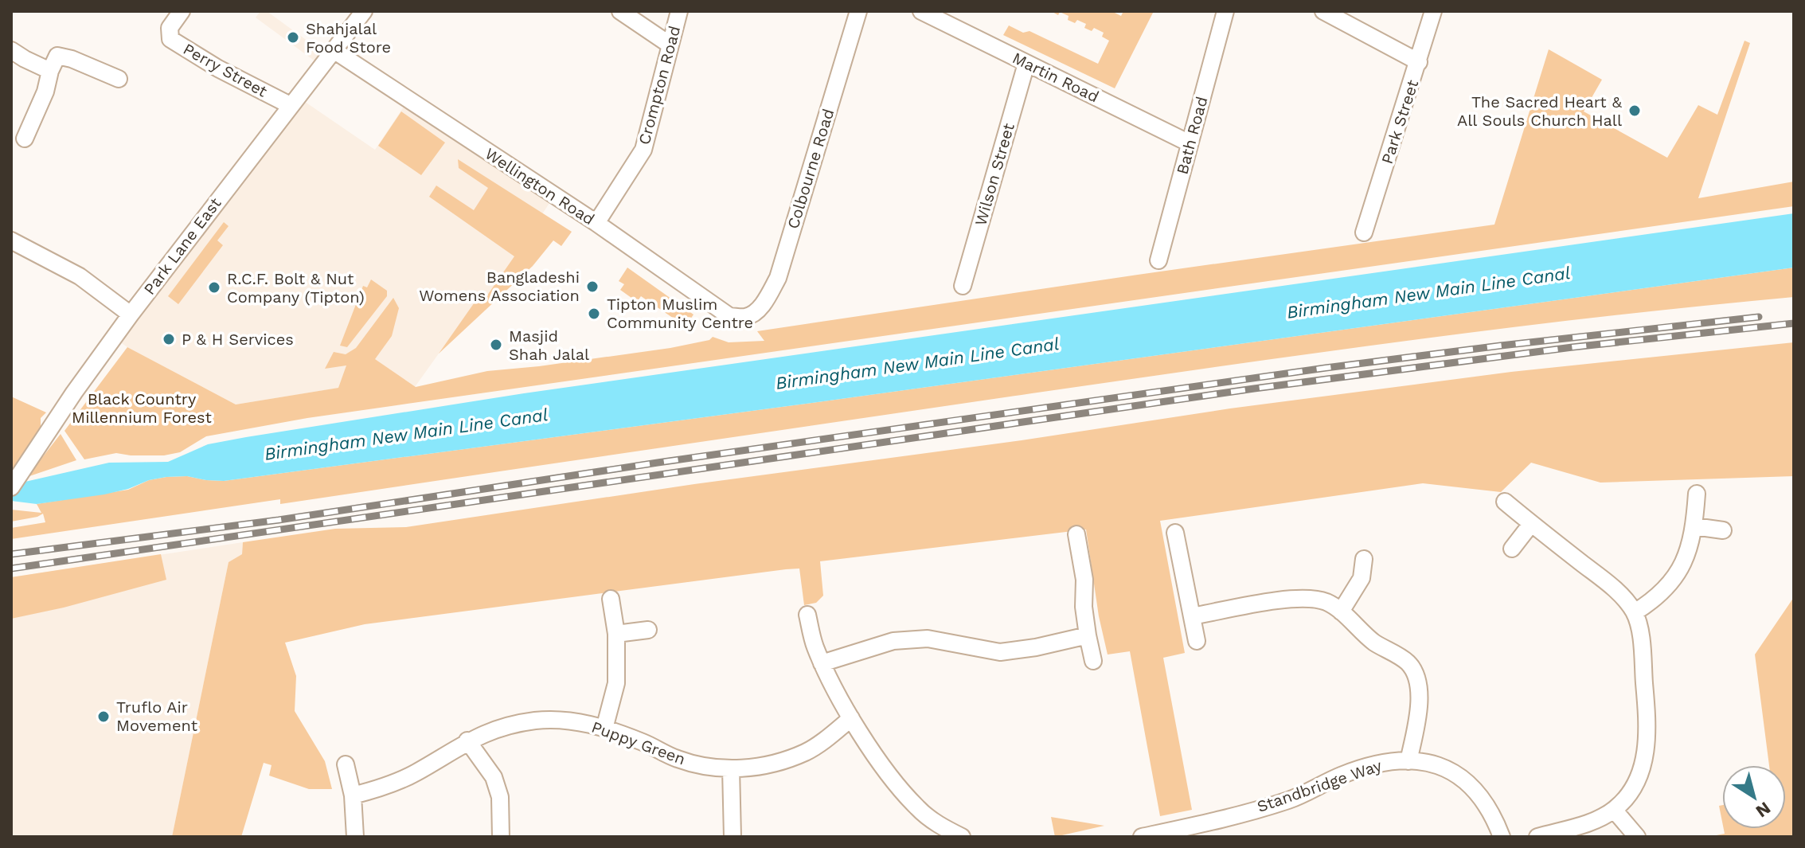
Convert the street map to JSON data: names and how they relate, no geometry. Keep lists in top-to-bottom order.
{
  "streets": {
    "street": [
      "Perry Street",
      "Martin Road",
      "Crompton Road",
      "Park Street",
      "Bath Road",
      "Colbourne Road",
      "Wilson Street",
      "Wellington Road",
      "Park Lane East",
      "Puppy Green",
      "Standbridge Way"
    ]
  },
  "crossings": [
    ["Perry Street", "Park Lane East"],
    ["Martin Road", "Bath Road"],
    ["Martin Road", "Wilson Street"],
    ["Crompton Road", "Wellington Road"],
    ["Colbourne Road", "Wellington Road"],
    ["Wellington Road", "Park Lane East"]
  ],
  "water": ["Birmingham New Main Line Canal"],
  "parks": ["Black Country Millennium Forest"],
  "places": [
    "Shahjalal Food Store",
    "The Sacred Heart & All Souls Church Hall",
    "Bangladeshi Womens Association",
    "R.C.F. Bolt & Nut Company (Tipton)",
    "Tipton Muslim Community Centre",
    "P & H Services",
    "Masjid Shah Jalal",
    "Truflo Air Movement"
  ],
  "north": "bottom right"
}
